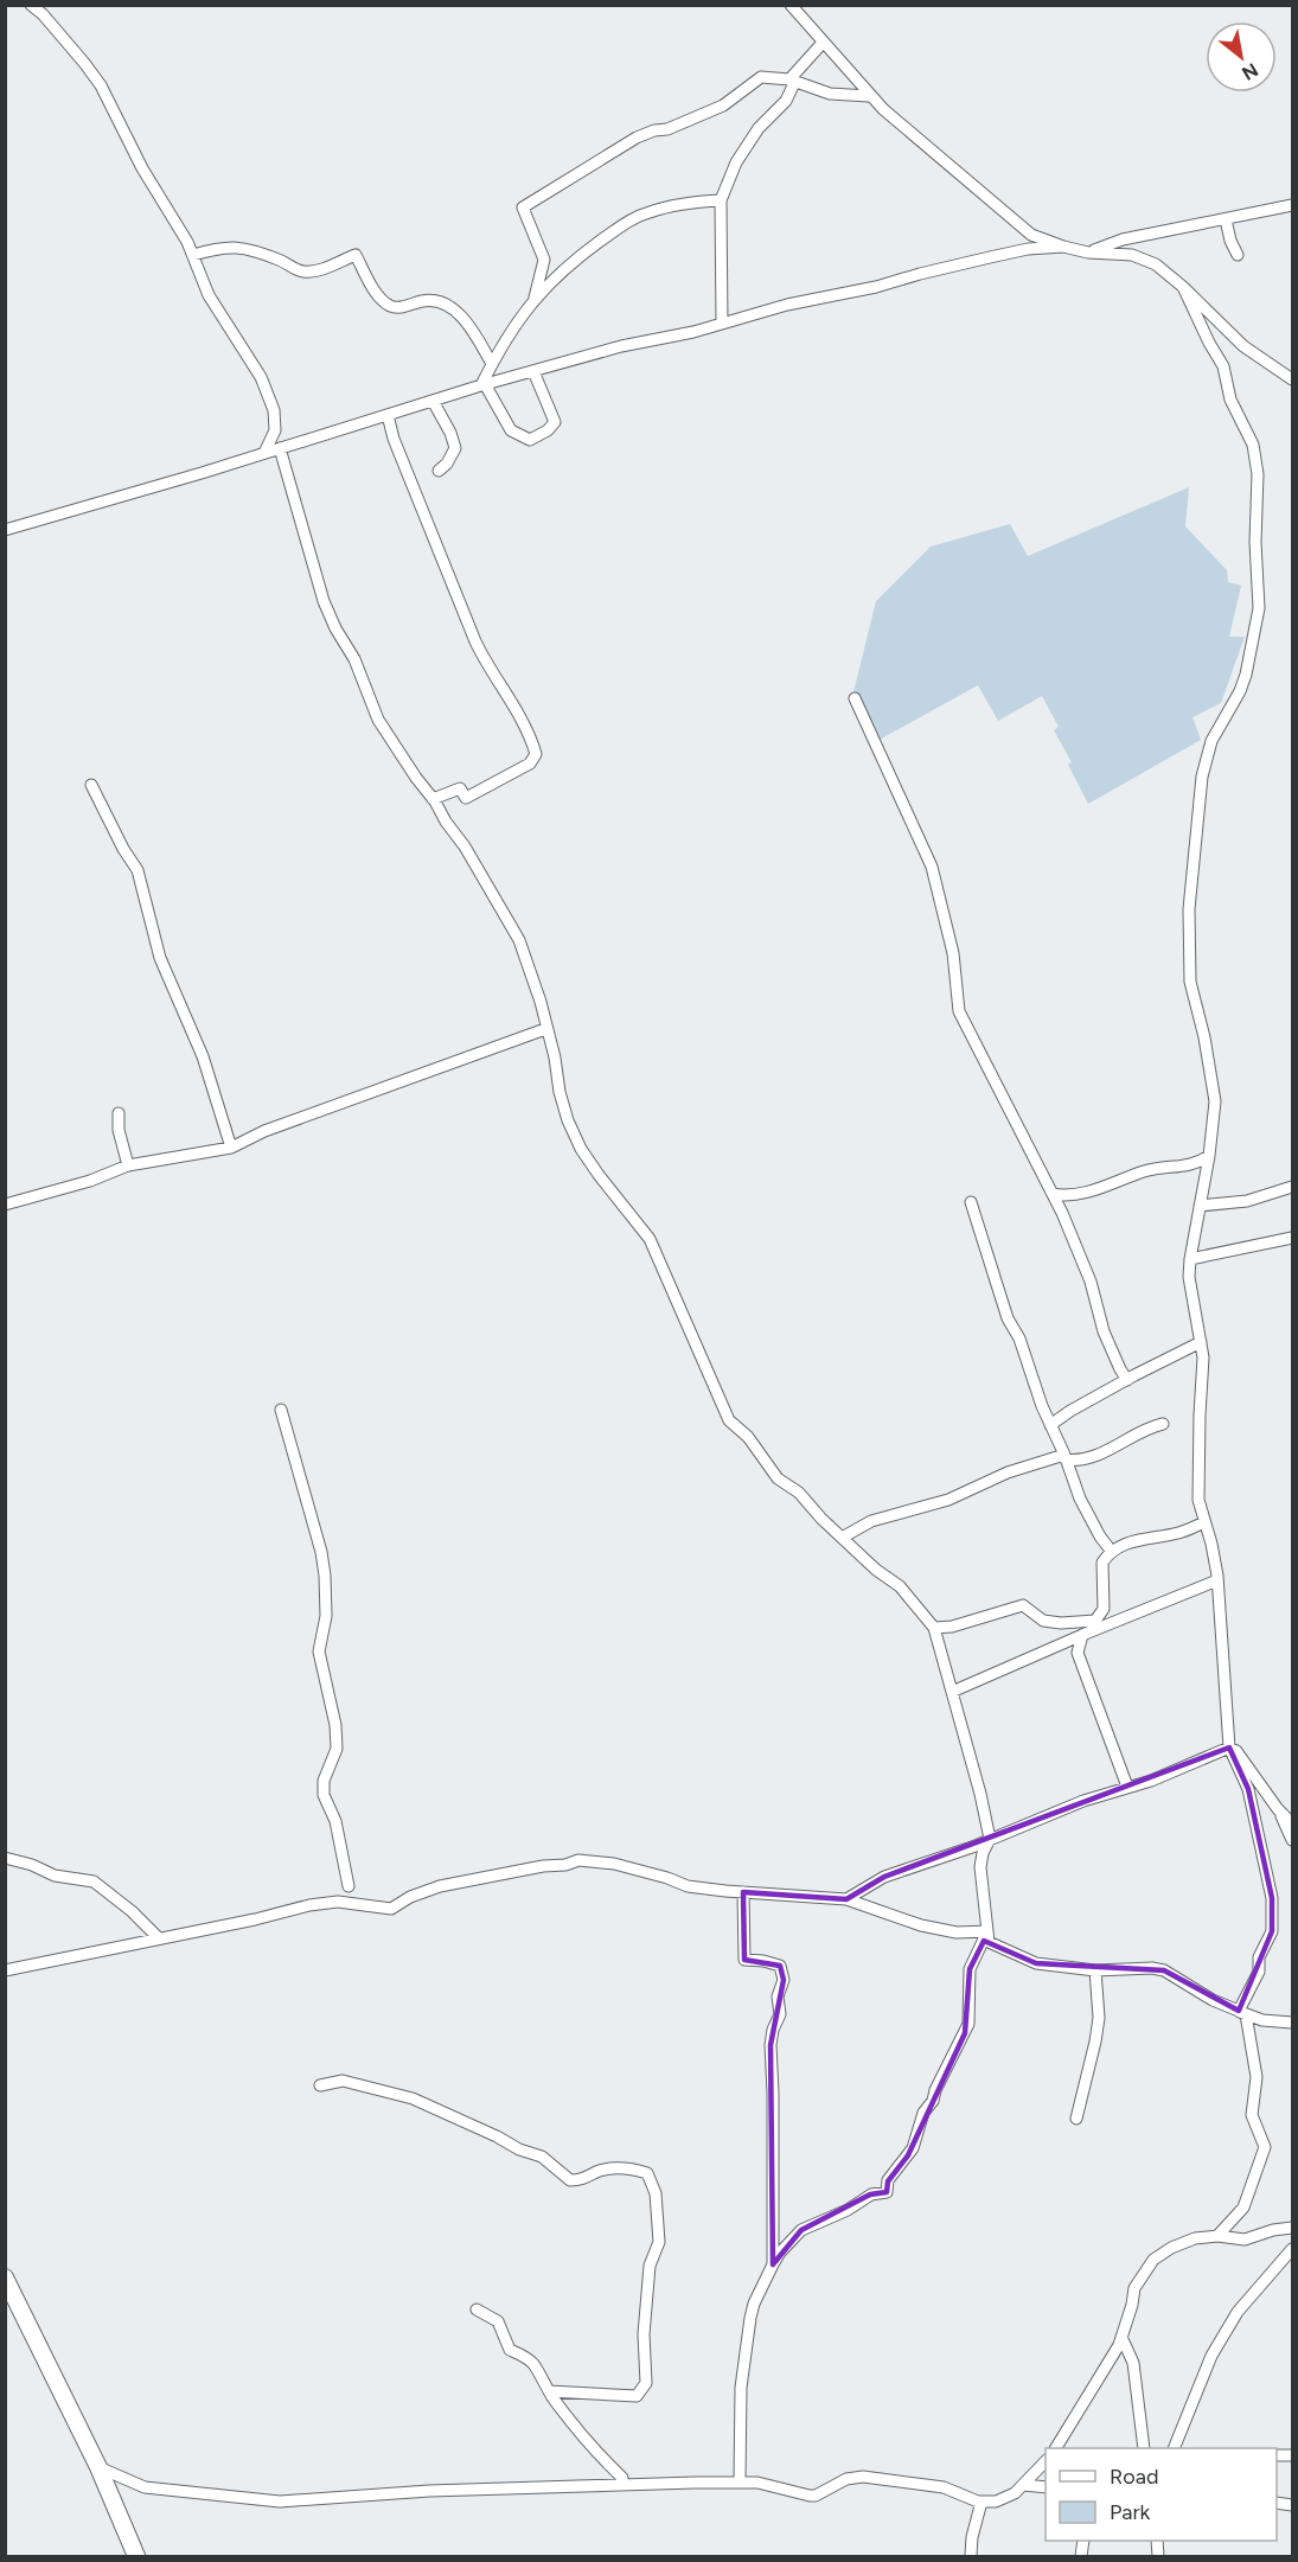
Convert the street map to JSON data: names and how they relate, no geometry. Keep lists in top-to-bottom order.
{
  "legend": ["Road", "Park"],
  "north": "bottom right"
}
